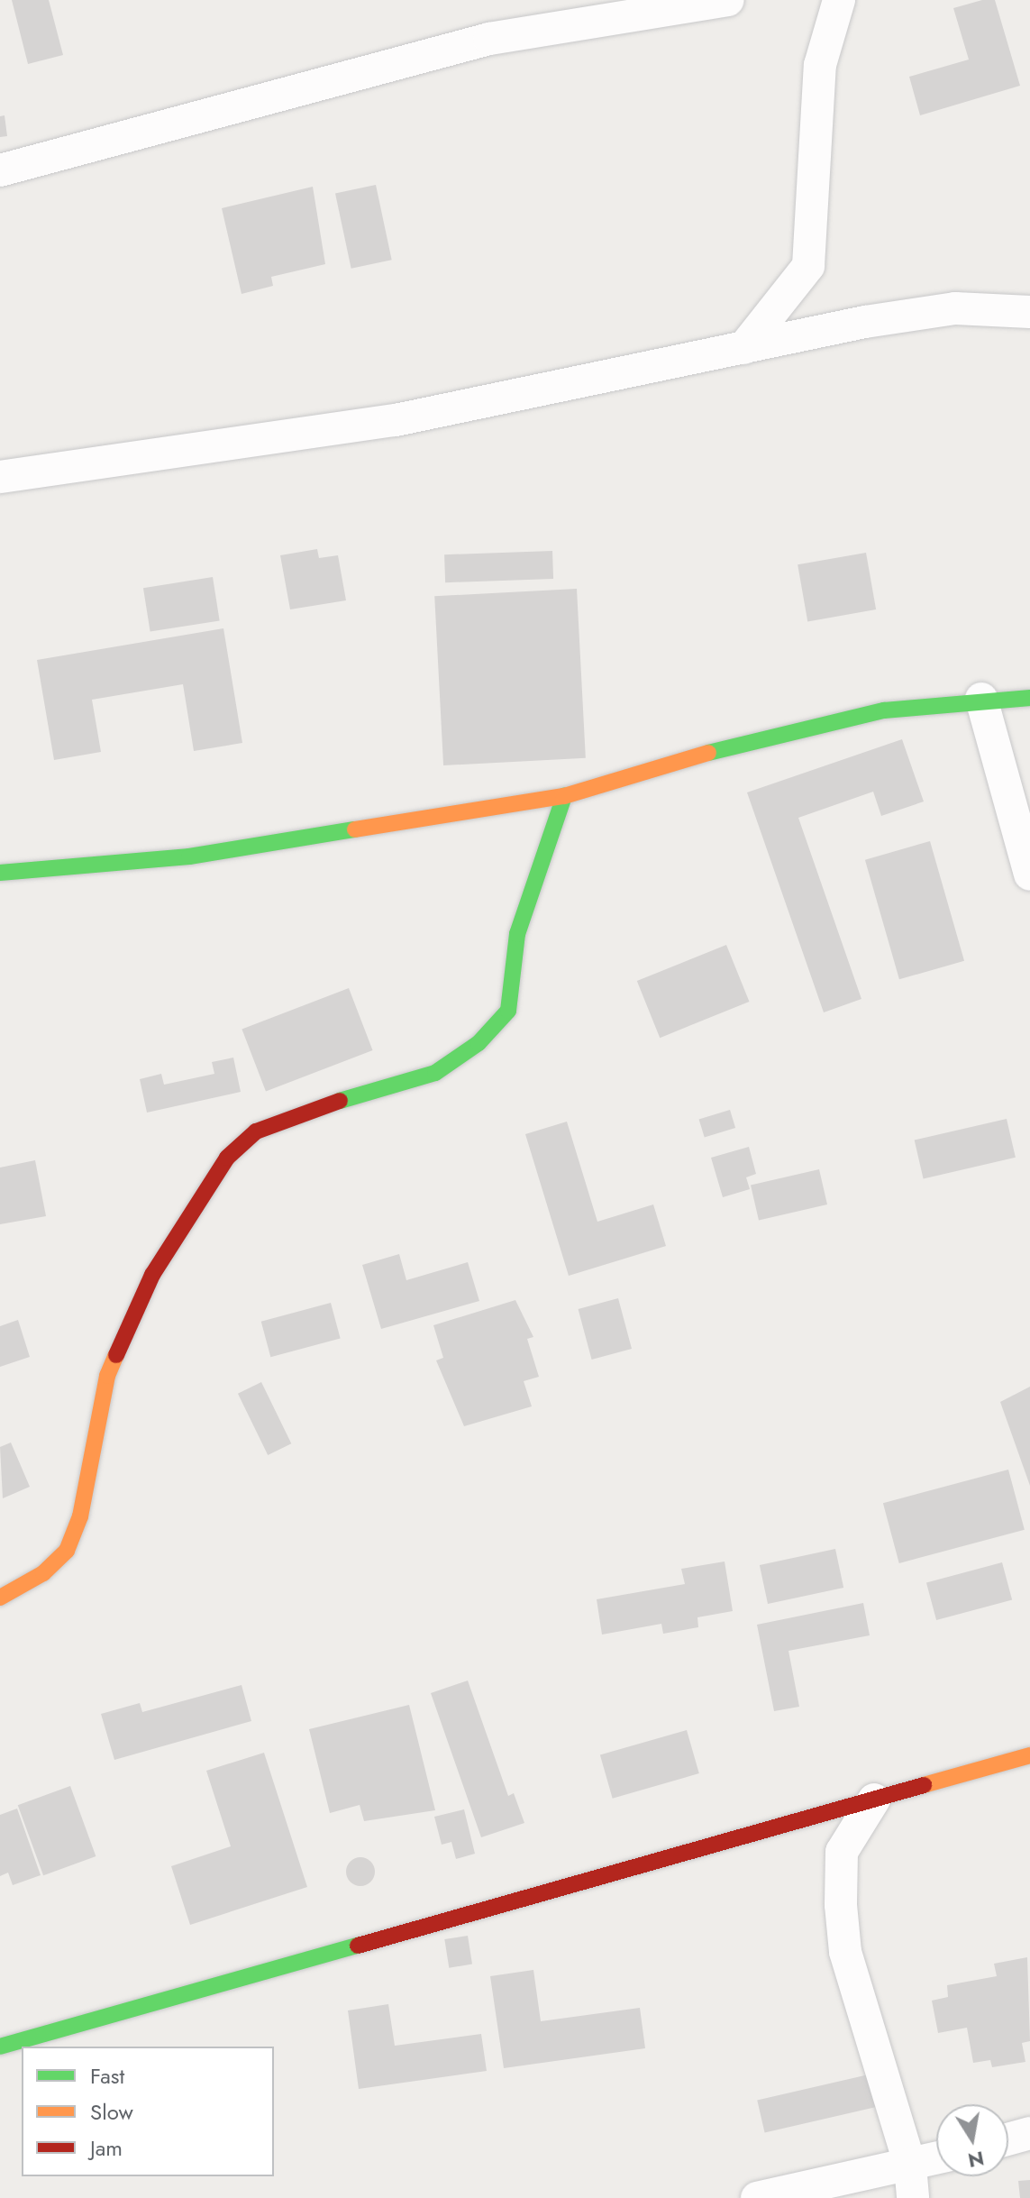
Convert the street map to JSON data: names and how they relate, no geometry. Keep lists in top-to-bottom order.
{
  "legend": ["Fast", "Slow", "Jam"],
  "north": "bottom"
}
